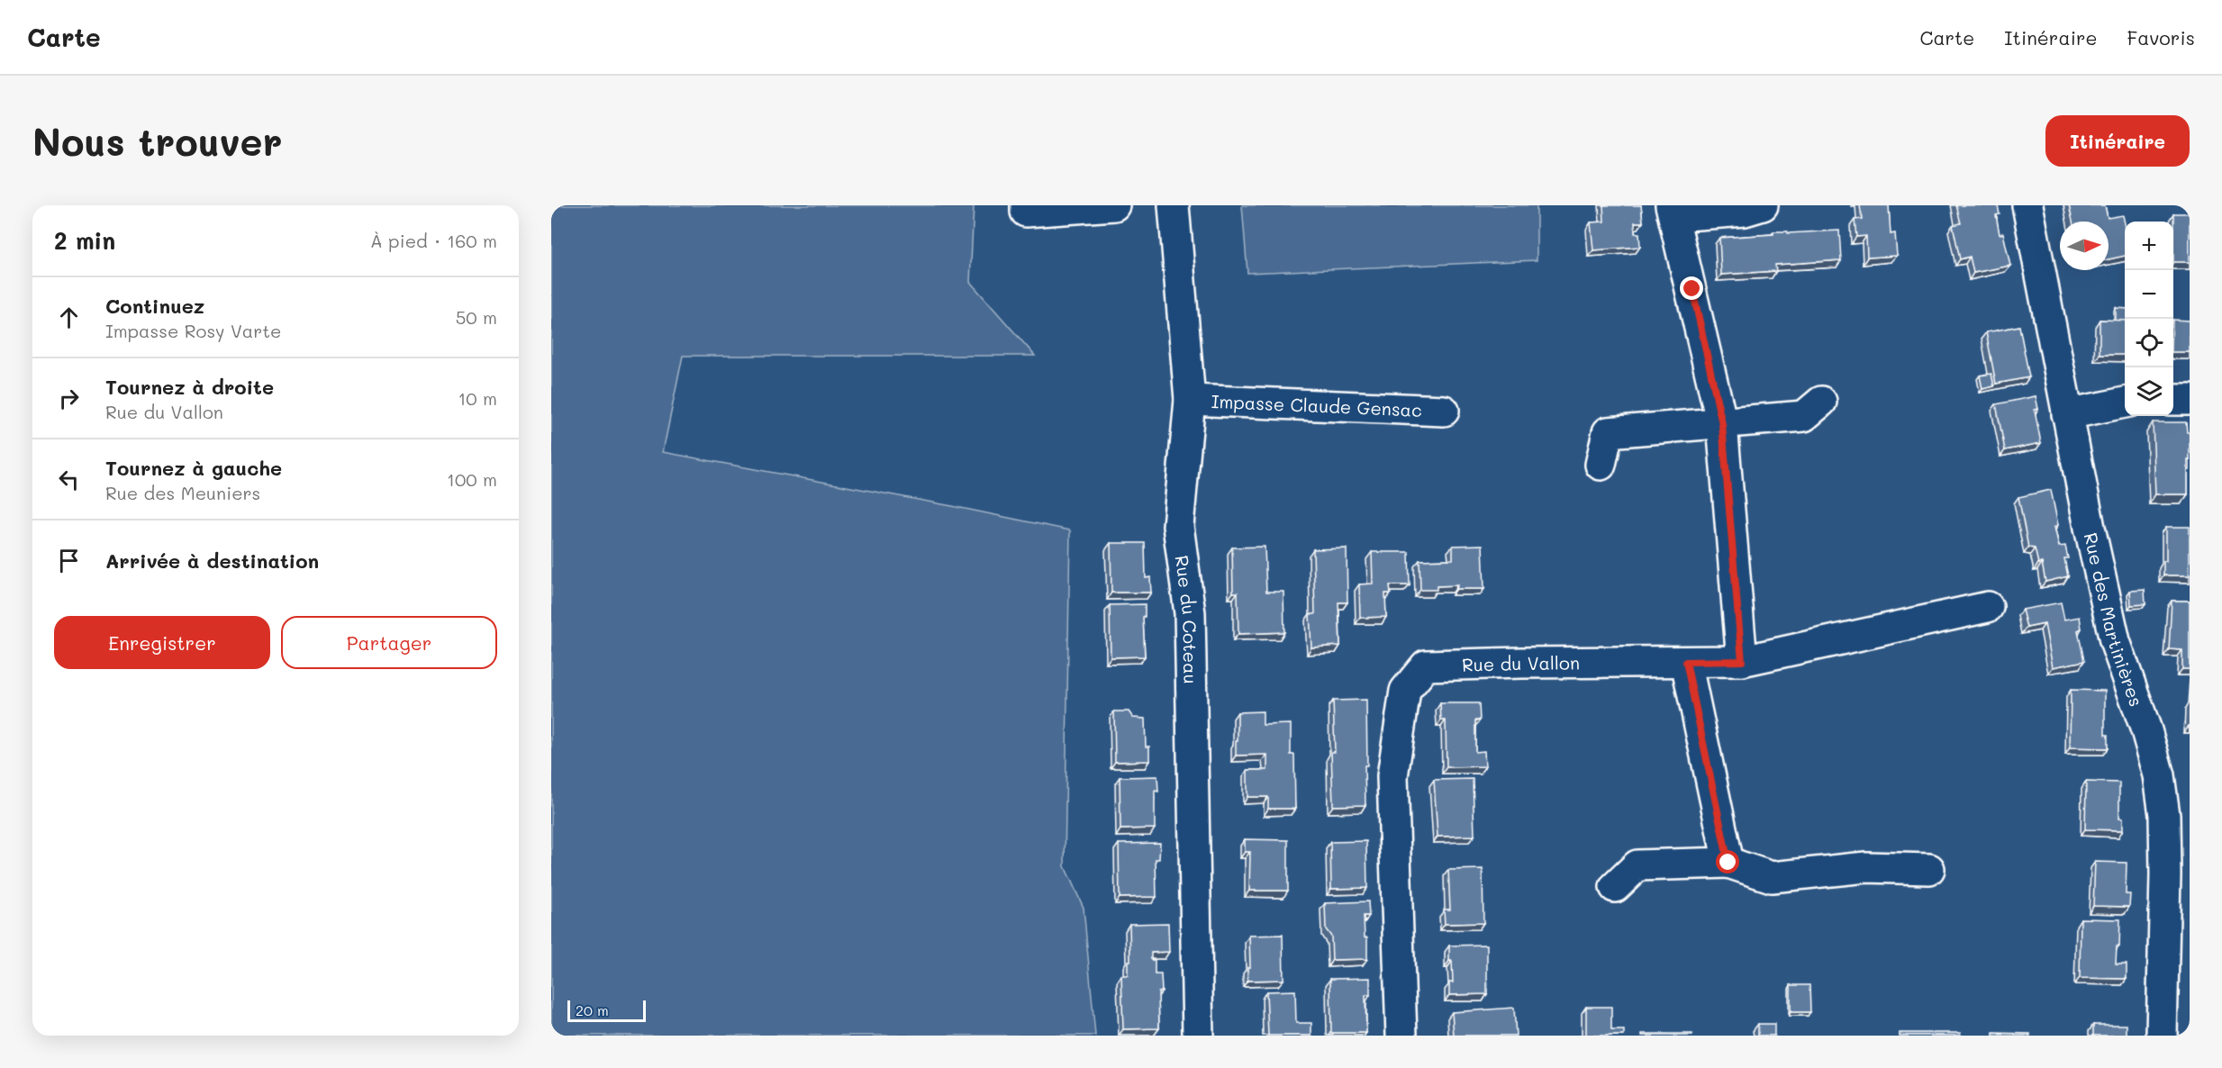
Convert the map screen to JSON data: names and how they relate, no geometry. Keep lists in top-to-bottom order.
{
  "streets": {
    "street": [
      "Impasse Claude Gensac",
      "Rue du Coteau",
      "Rue des Martinières",
      "Rue du Vallon"
    ]
  },
  "crossings": [
    ["Impasse Claude Gensac", "Rue du Coteau"]
  ],
  "scale_bar": "20 m",
  "north": "right",
  "page": {
    "header": "Carte",
    "nav": ["Carte", "Itinéraire", "Favoris"],
    "buttons": [
      "Itinéraire",
      ["Enregistrer", "Partager"]
    ],
    "title": "Nous trouver",
    "heading": ["2 min", "À pied · 160 m"],
    "map_buttons": ["+", "−"],
    "list": [
      ["Continuez", "Impasse Rosy Varte", "50 m"],
      ["Tournez à droite", "Rue du Vallon", "10 m"],
      ["Tournez à gauche", "Rue des Meuniers", "100 m"],
      "Arrivée à destination"
    ],
    "scale": "20 m"
  }
}
